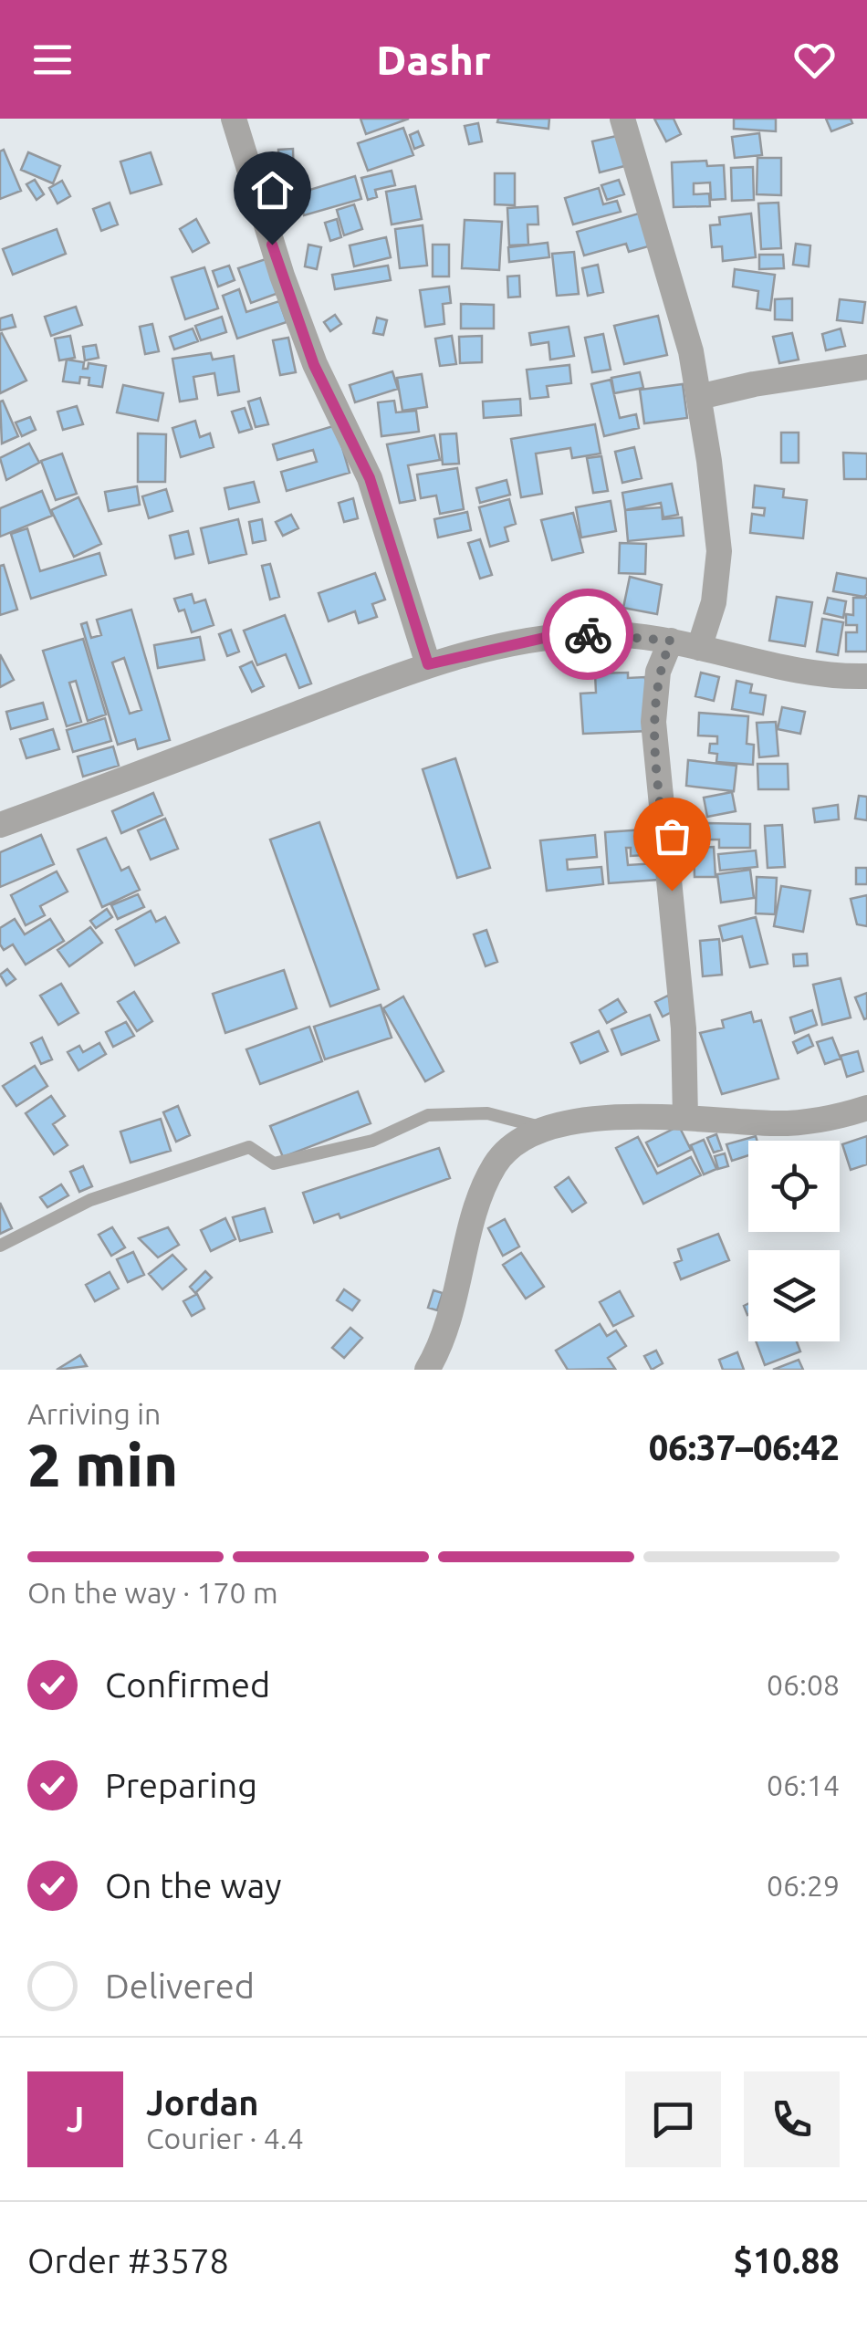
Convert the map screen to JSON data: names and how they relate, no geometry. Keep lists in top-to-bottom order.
{
  "page": {
    "header": "Dashr",
    "heading": ["2 min", "Arriving in", "06:37–06:42"],
    "panel": [
      "Jordan",
      "Courier · 4.4",
      "Order #3578",
      "$10.88"
    ],
    "bar": "On the way · 170 m",
    "list": [
      ["Confirmed", "06:08"],
      ["Preparing", "06:14"],
      ["On the way", "06:29"],
      "Delivered"
    ],
    "round": "J"
  }
}
